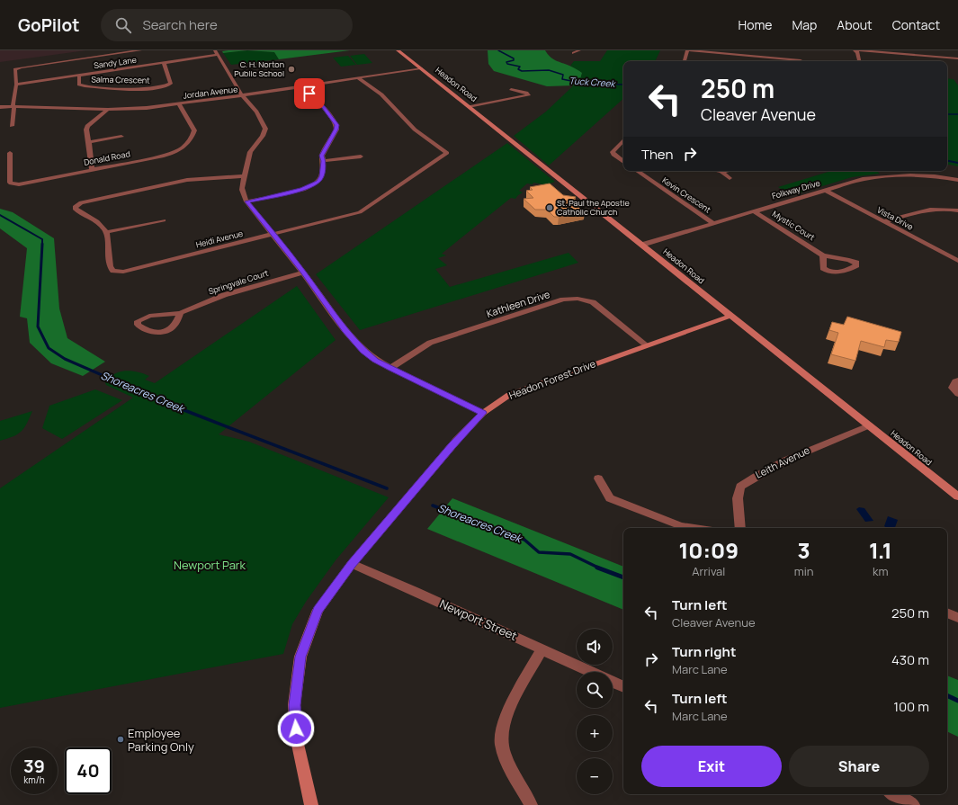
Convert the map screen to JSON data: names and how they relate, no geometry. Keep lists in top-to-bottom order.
{
  "streets": {
    "street": [
      "Sandy Lane",
      "Salma Crescent",
      "Headon Road",
      "Jordan Avenue",
      "Donald Road",
      "Folkway Drive",
      "Kevin Crescent",
      "Vista Drive",
      "Mystic Court",
      "Heidi Avenue",
      "Springvale Court",
      "Kathleen Drive",
      "Headon Forest Drive",
      "Leith Avenue",
      "Newport Street"
    ]
  },
  "crossings": [
    ["Sandy Lane", "Salma Crescent"],
    ["Headon Road", "Jordan Avenue"],
    ["Headon Road", "Folkway Drive"],
    ["Headon Road", "Headon Forest Drive"],
    ["Headon Road", "Leith Avenue"],
    ["Jordan Avenue", "Donald Road"],
    ["Jordan Avenue", "Heidi Avenue"],
    ["Folkway Drive", "Kevin Crescent"],
    ["Folkway Drive", "Vista Drive"],
    ["Folkway Drive", "Mystic Court"],
    ["Kathleen Drive", "Headon Forest Drive"],
    ["Headon Forest Drive", "Newport Street"]
  ],
  "water": ["Tuck Creek", "Shoreacres Creek"],
  "parks": ["Newport Park"],
  "places": ["C. H. Norton Public School", "St. Paul the Apostle Catholic Church", "Employee Parking Only"],
  "page": {
    "header": "GoPilot",
    "search": "Search here",
    "nav": [
      "Home",
      "Map",
      "About",
      "Contact"
    ],
    "turn": ["250 m", "Cleaver Avenue"],
    "then": "Then",
    "eta": [
      "10:09",
      "Arrival",
      "3",
      "min",
      "1.1",
      "km"
    ],
    "list": [
      {
        "name": "Turn left",
        "note": "Cleaver Avenue",
        "value": "250 m"
      },
      {
        "name": "Turn right",
        "note": "Marc Lane",
        "value": "430 m"
      },
      {
        "name": "Turn left",
        "note": "Marc Lane",
        "value": "100 m"
      }
    ],
    "map_buttons": ["+", "−"],
    "buttons": ["Exit", "Share"],
    "speed": "39 km/h",
    "limit": "40"
  }
}
